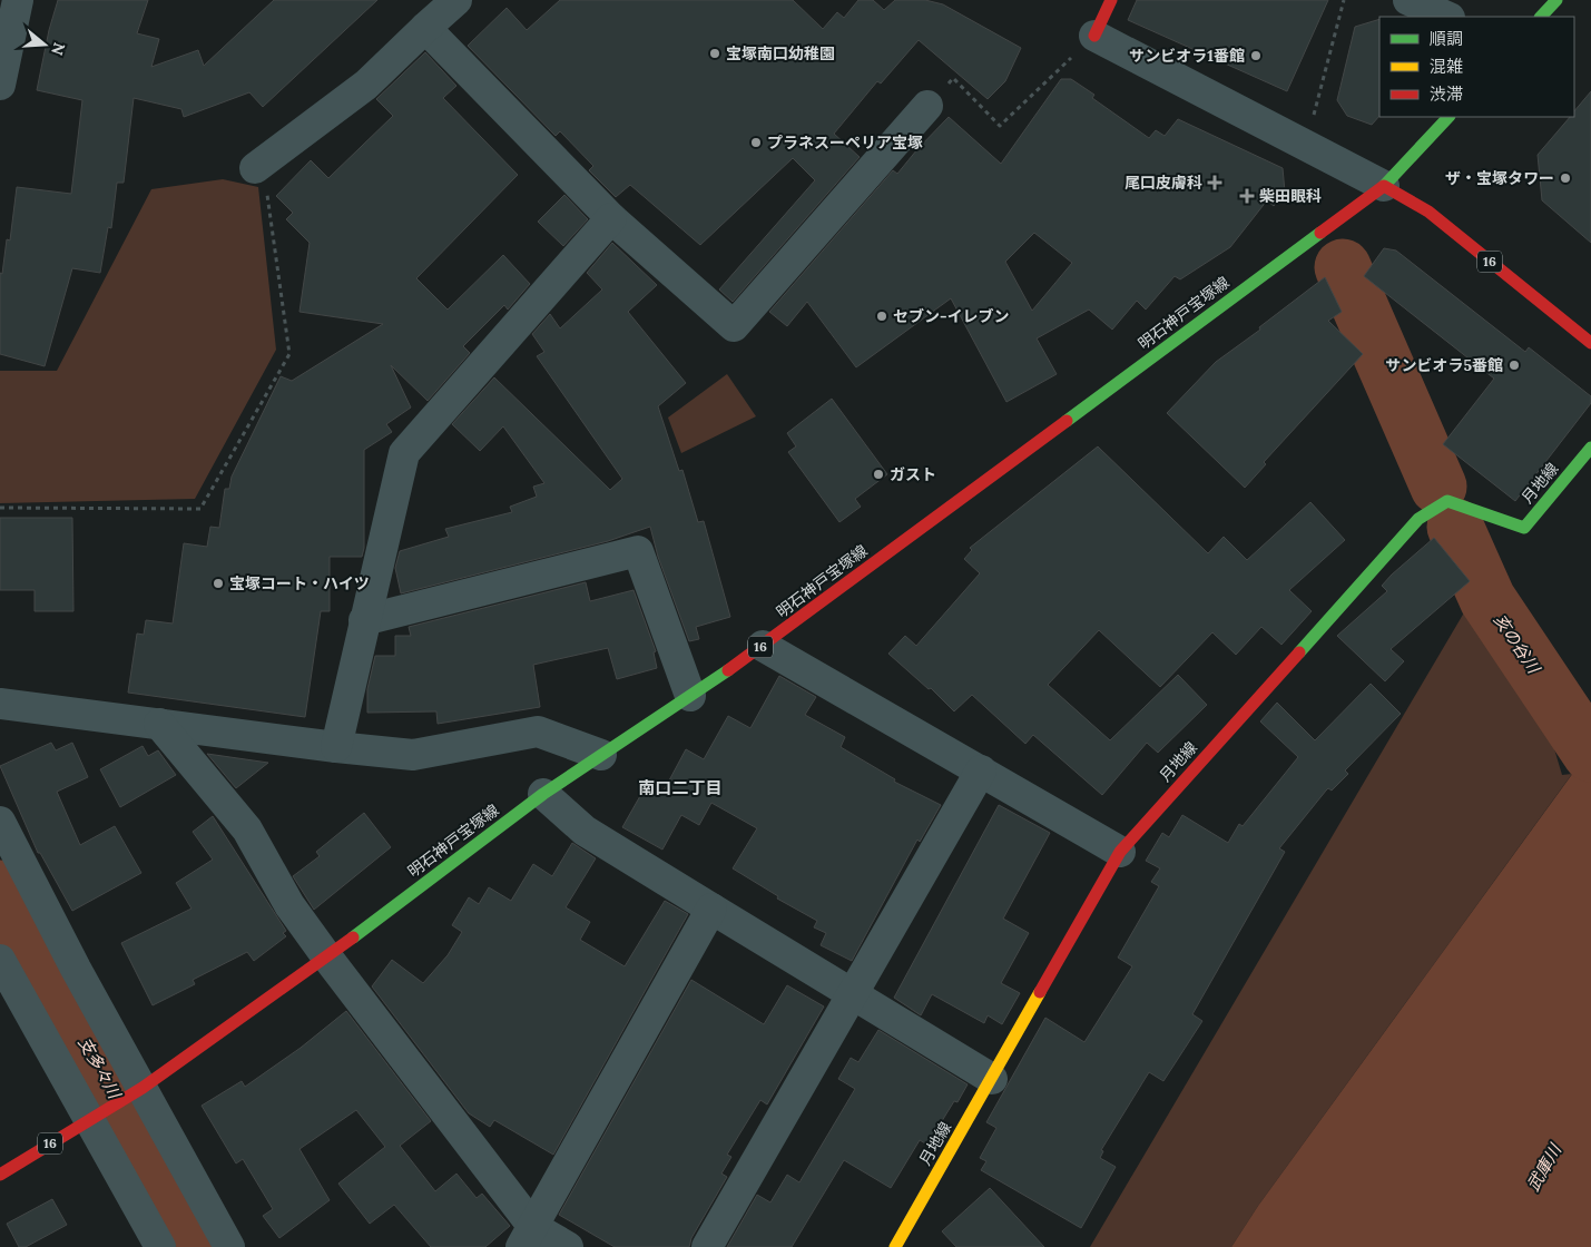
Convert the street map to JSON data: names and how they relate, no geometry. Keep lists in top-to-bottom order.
{
  "streets": {
    "main road": ["16", "明石神戸宝塚線", "月地線"]
  },
  "crossings": [
    ["16", "明石神戸宝塚線"]
  ],
  "districts": ["南口二丁目"],
  "water": ["亥の谷川", "支多々川", "武庫川"],
  "places": {
    "other": [
      "宝塚南口幼稚園",
      "サンビオラ1番館",
      "プラネスーペリア宝塚",
      "ザ・宝塚タワー",
      "セブン-イレブン",
      "サンビオラ5番館",
      "ガスト",
      "宝塚コート・ハイツ"
    ],
    "health": ["尾口皮膚科", "柴田眼科"]
  },
  "legend": ["順調", "混雑", "渋滞"],
  "north": "right"
}
